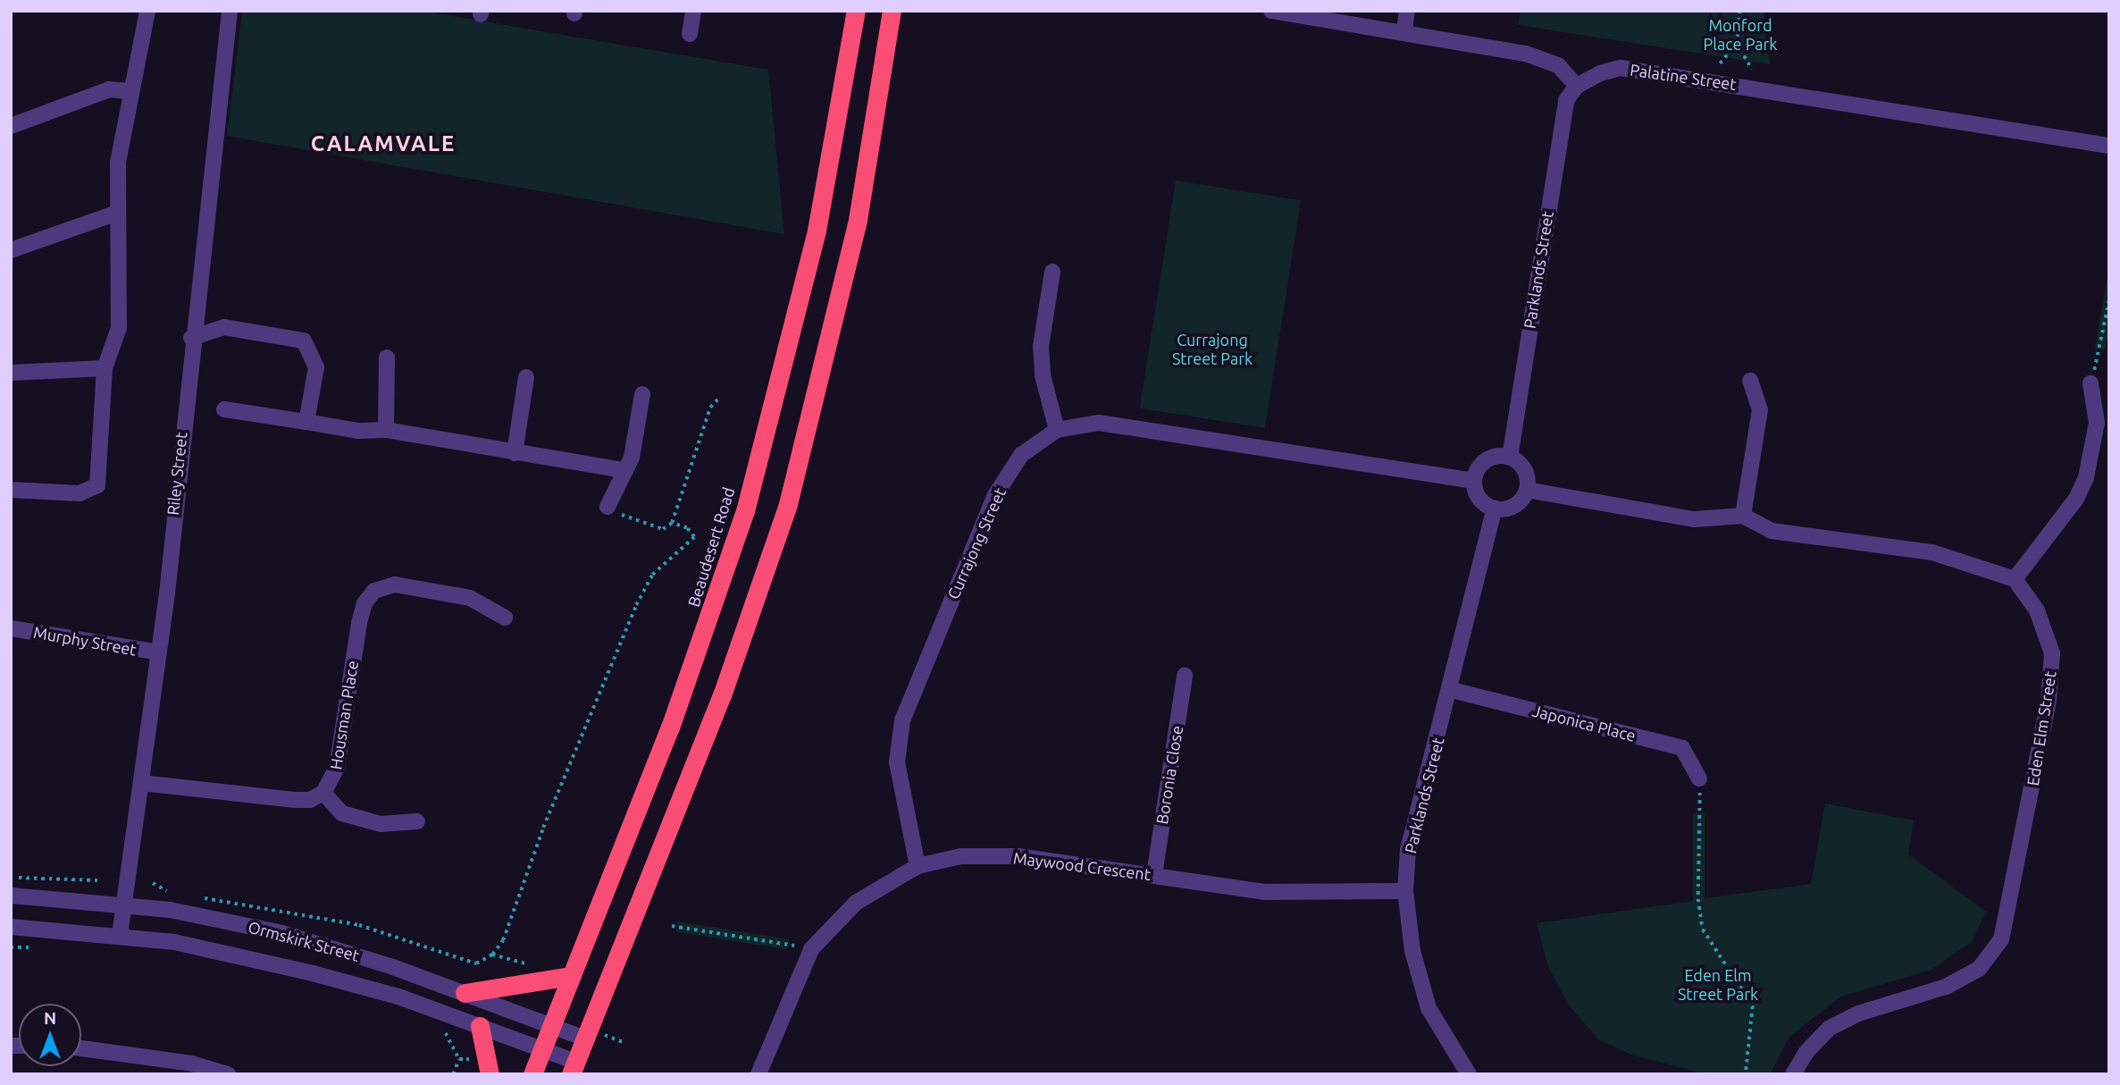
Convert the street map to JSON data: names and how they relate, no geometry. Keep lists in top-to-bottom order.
{
  "streets": {
    "highway": ["Beaudesert Road"],
    "street": [
      "Palatine Street",
      "Parklands Street",
      "Riley Street",
      "Currajong Street",
      "Murphy Street",
      "Housman Place",
      "Japonica Place",
      "Eden Elm Street",
      "Boronia Close",
      "Maywood Crescent",
      "Ormskirk Street"
    ]
  },
  "crossings": [
    ["Palatine Street", "Parklands Street"],
    ["Parklands Street", "Currajong Street"],
    ["Parklands Street", "Japonica Place"],
    ["Parklands Street", "Maywood Crescent"],
    ["Riley Street", "Murphy Street"],
    ["Riley Street", "Ormskirk Street"],
    ["Currajong Street", "Maywood Crescent"],
    ["Beaudesert Road", "Ormskirk Street"],
    ["Boronia Close", "Maywood Crescent"]
  ],
  "districts": ["CALAMVALE"],
  "parks": ["Monford Place Park", "Currajong Street Park", "Eden Elm Street Park"],
  "north": "top"
}
